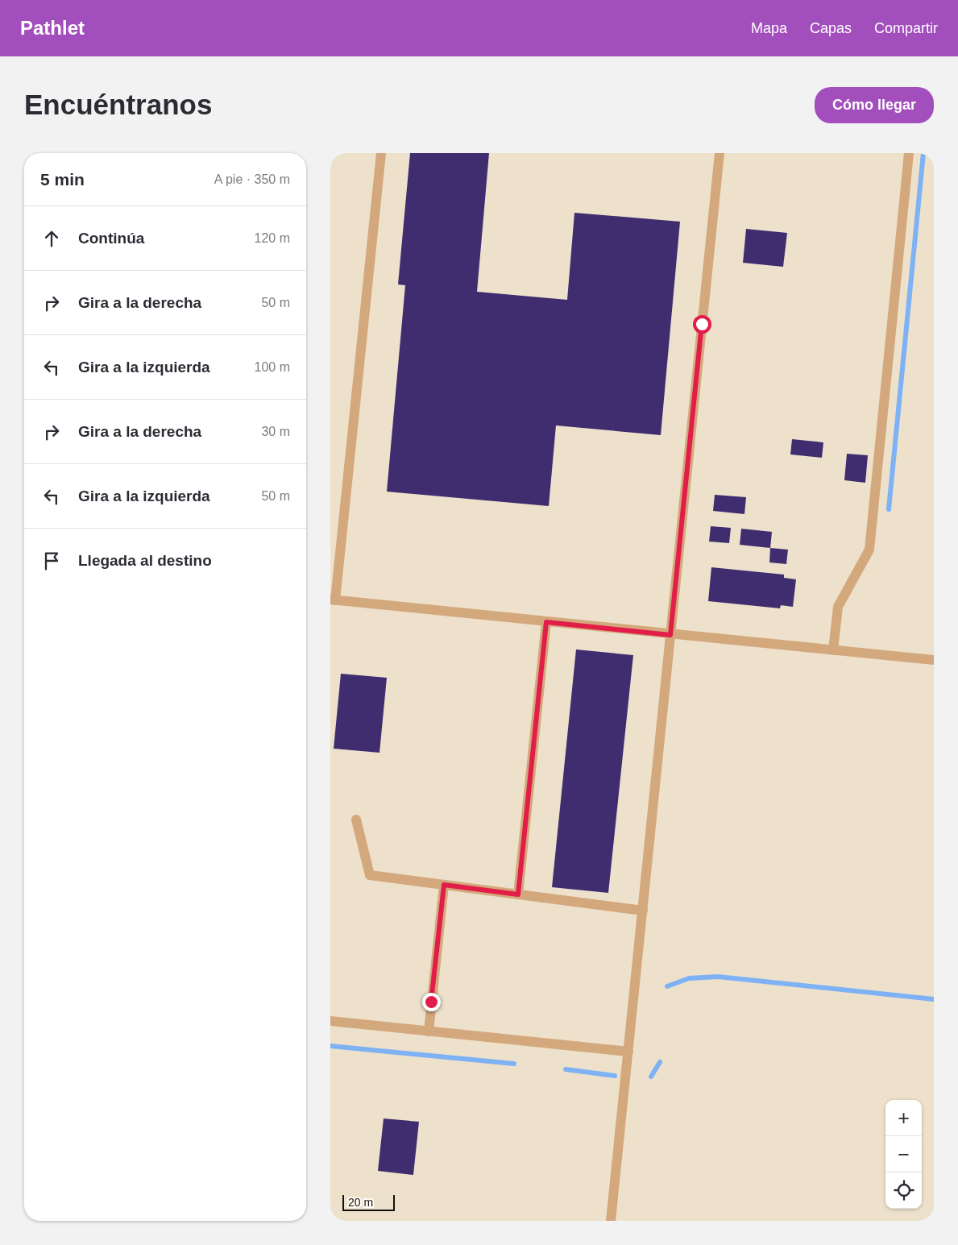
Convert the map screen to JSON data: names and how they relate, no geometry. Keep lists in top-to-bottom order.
{
  "scale_bar": "20 m",
  "page": {
    "header": "Pathlet",
    "nav": ["Mapa", "Capas", "Compartir"],
    "buttons": "Cómo llegar",
    "title": "Encuéntranos",
    "heading": ["5 min", "A pie · 350 m"],
    "list": [
      ["Continúa", "120 m"],
      ["Gira a la derecha", "50 m"],
      ["Gira a la izquierda", "100 m"],
      ["Gira a la derecha", "30 m"],
      ["Gira a la izquierda", "50 m"],
      "Llegada al destino"
    ],
    "map_buttons": ["+", "−"],
    "scale": "20 m"
  }
}
